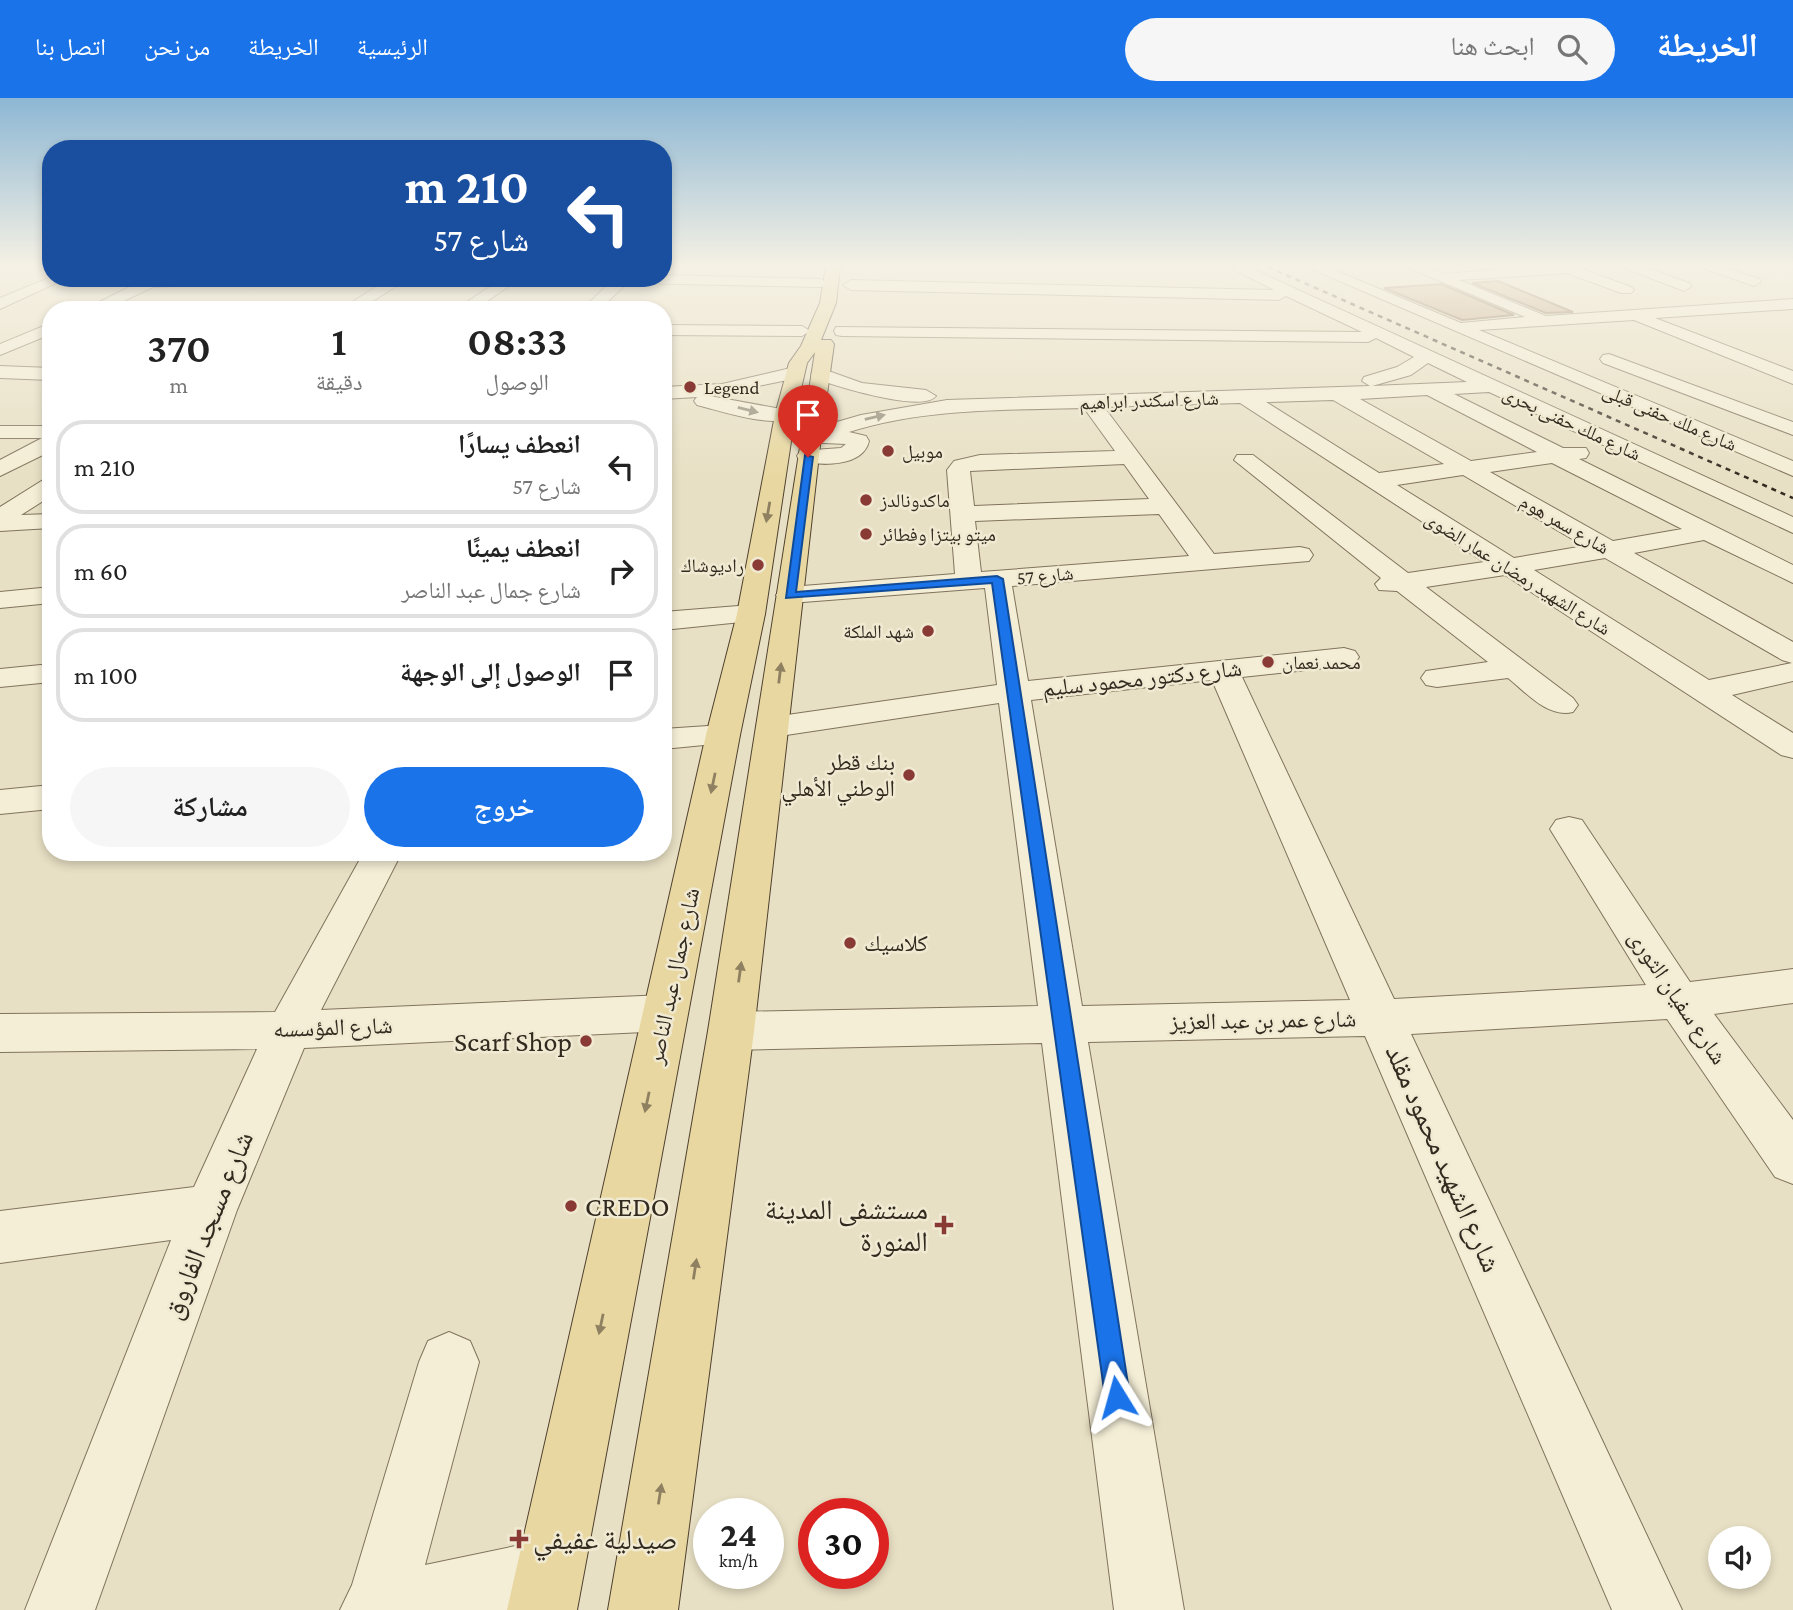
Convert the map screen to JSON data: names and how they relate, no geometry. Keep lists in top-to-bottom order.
{
  "streets": {
    "main road": ["شارع جمال عبد الناصر"],
    "street": [
      "شارع اسكندر ابراهيم",
      "شارع ملك حفنى قبلى",
      "شارع ملك حفنى بحرى",
      "شارع سمر هوم",
      "شارع الشهيد رمضان عمار الضوى",
      "شارع 57",
      "شارع دكتور محمود سليم",
      "شارع سفيان الثورى",
      "شارع عمر بن عبد العزيز",
      "شارع المؤسسه",
      "شارع الشهيد محمود مقلد",
      "شارع مسجد الفاروق"
    ]
  },
  "crossings": [
    ["شارع اسكندر ابراهيم", "شارع ملك حفنى بحرى"],
    ["شارع اسكندر ابراهيم", "شارع سمر هوم"],
    ["شارع اسكندر ابراهيم", "شارع الشهيد رمضان عمار الضوى"],
    ["شارع اسكندر ابراهيم", "شارع جمال عبد الناصر"],
    ["شارع 57", "شارع جمال عبد الناصر"],
    ["شارع دكتور محمود سليم", "شارع جمال عبد الناصر"],
    ["شارع دكتور محمود سليم", "شارع الشهيد محمود مقلد"],
    ["شارع جمال عبد الناصر", "شارع عمر بن عبد العزيز"],
    ["شارع جمال عبد الناصر", "شارع المؤسسه"],
    ["شارع سفيان الثورى", "شارع عمر بن عبد العزيز"],
    ["شارع عمر بن عبد العزيز", "شارع الشهيد محمود مقلد"],
    ["شارع المؤسسه", "شارع مسجد الفاروق"]
  ],
  "places": {
    "other": [
      "Legend",
      "موبيل",
      "ماكدونالدز",
      "ميتو بيتزا وفطائر",
      "راديوشاك",
      "شهد الملكة",
      "محمد نعمان",
      "بنك قطر الوطني الأهلي",
      "كلاسيك",
      "Scarf Shop",
      "CREDO"
    ],
    "health": ["مستشفى المدينة المنورة", "صيدلية عفيفي"]
  },
  "page": {
    "header": "الخريطة",
    "search": "ابحث هنا",
    "nav": [
      "الرئيسية",
      "الخريطة",
      "من نحن",
      "اتصل بنا"
    ],
    "turn": ["210 m", "شارع 57"],
    "eta": [
      "08:33",
      "الوصول",
      "1",
      "دقيقة",
      "370",
      "m"
    ],
    "list": [
      {
        "name": "انعطف يسارًا",
        "note": "شارع 57",
        "value": "210 m"
      },
      {
        "name": "انعطف يمينًا",
        "note": "شارع جمال عبد الناصر",
        "value": "60 m"
      },
      {
        "name": "الوصول إلى الوجهة",
        "value": "100 m"
      }
    ],
    "buttons": ["خروج", "مشاركة"],
    "speed": "24 km/h",
    "limit": "30"
  }
}
